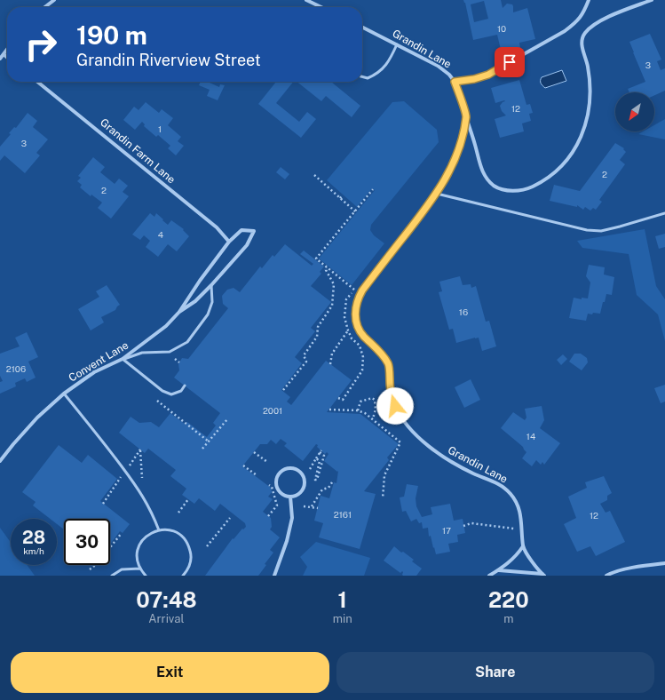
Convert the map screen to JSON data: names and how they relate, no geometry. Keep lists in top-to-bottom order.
{
  "streets": {
    "street": ["Grandin Lane", "Grandin Farm Lane", "Convent Lane"]
  },
  "crossings": [
    ["Grandin Farm Lane", "Convent Lane"]
  ],
  "house_numbers": [
    "10",
    "3",
    "12",
    "1",
    "3",
    "2",
    "2",
    "4",
    "16",
    "2106",
    "2001",
    "14",
    "2161",
    "12",
    "17"
  ],
  "north": "bottom left",
  "page": {
    "turn": ["190 m", "Grandin Riverview Street"],
    "speed": "28 km/h",
    "limit": "30",
    "eta": [
      "07:48",
      "Arrival",
      "1",
      "min",
      "220",
      "m"
    ],
    "buttons": ["Exit", "Share"]
  }
}
